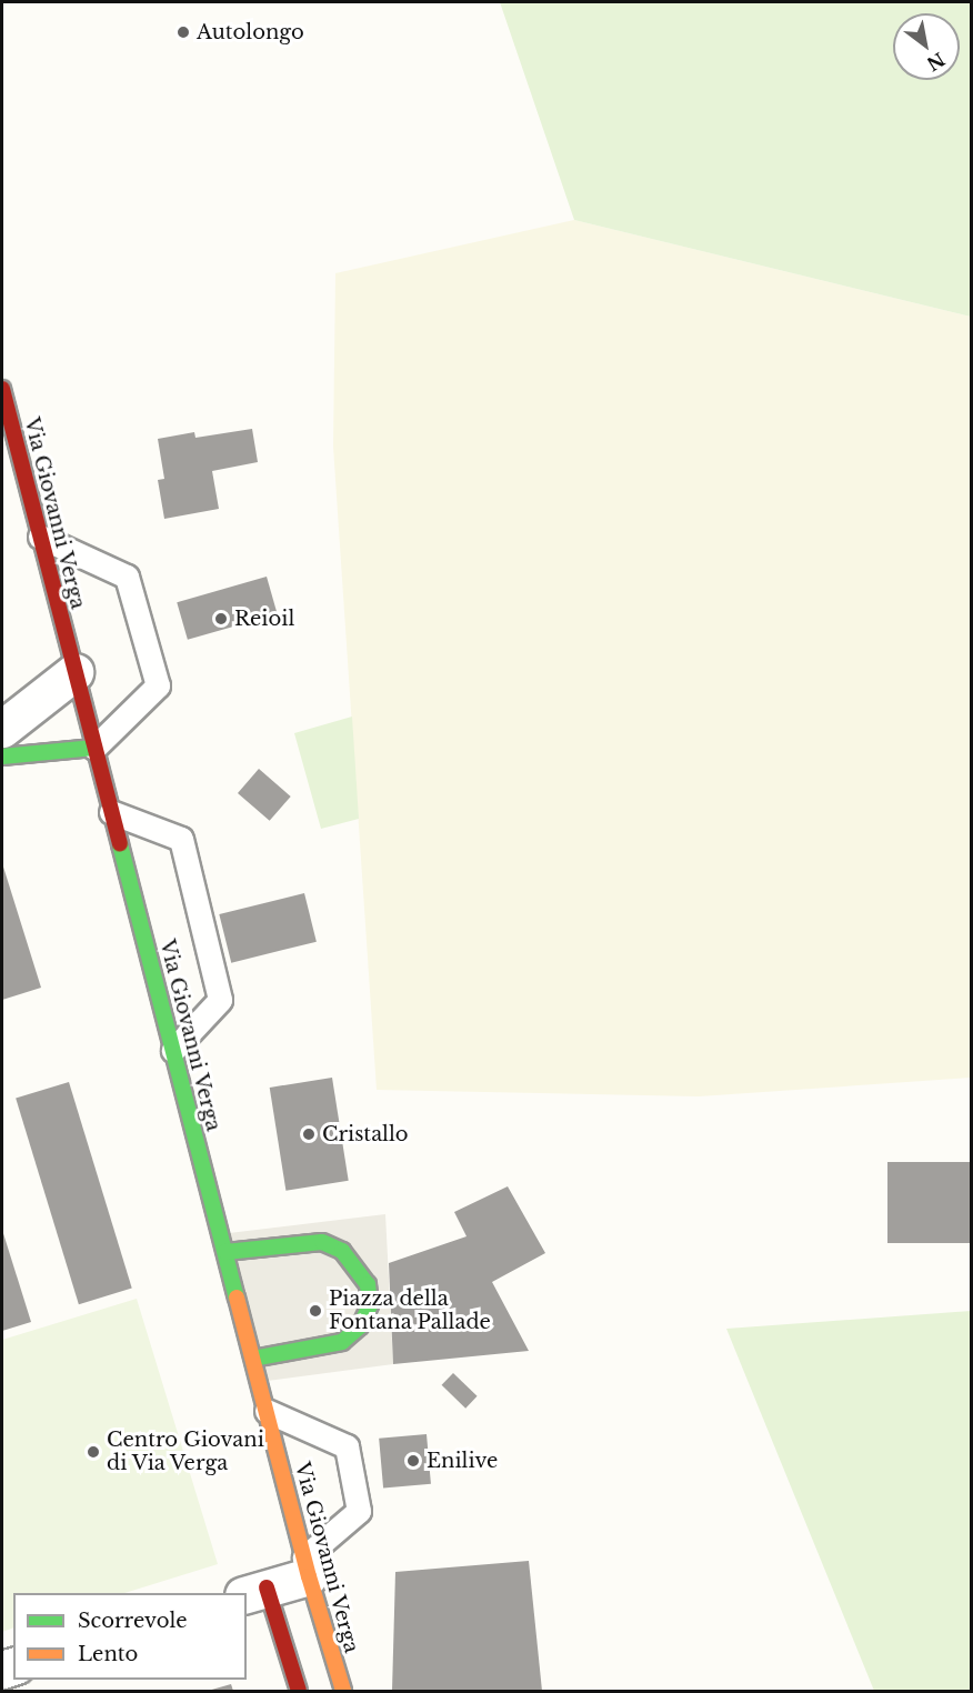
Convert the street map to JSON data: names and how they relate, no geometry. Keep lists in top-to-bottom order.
{
  "streets": {
    "street": ["Via Giovanni Verga"]
  },
  "places": [
    "Autolongo",
    "Reioil",
    "Cristallo",
    "Piazza della Fontana Pallade",
    "Centro Giovani di Via Verga",
    "Enilive"
  ],
  "legend": ["Scorrevole", "Lento"],
  "north": "bottom right"
}
